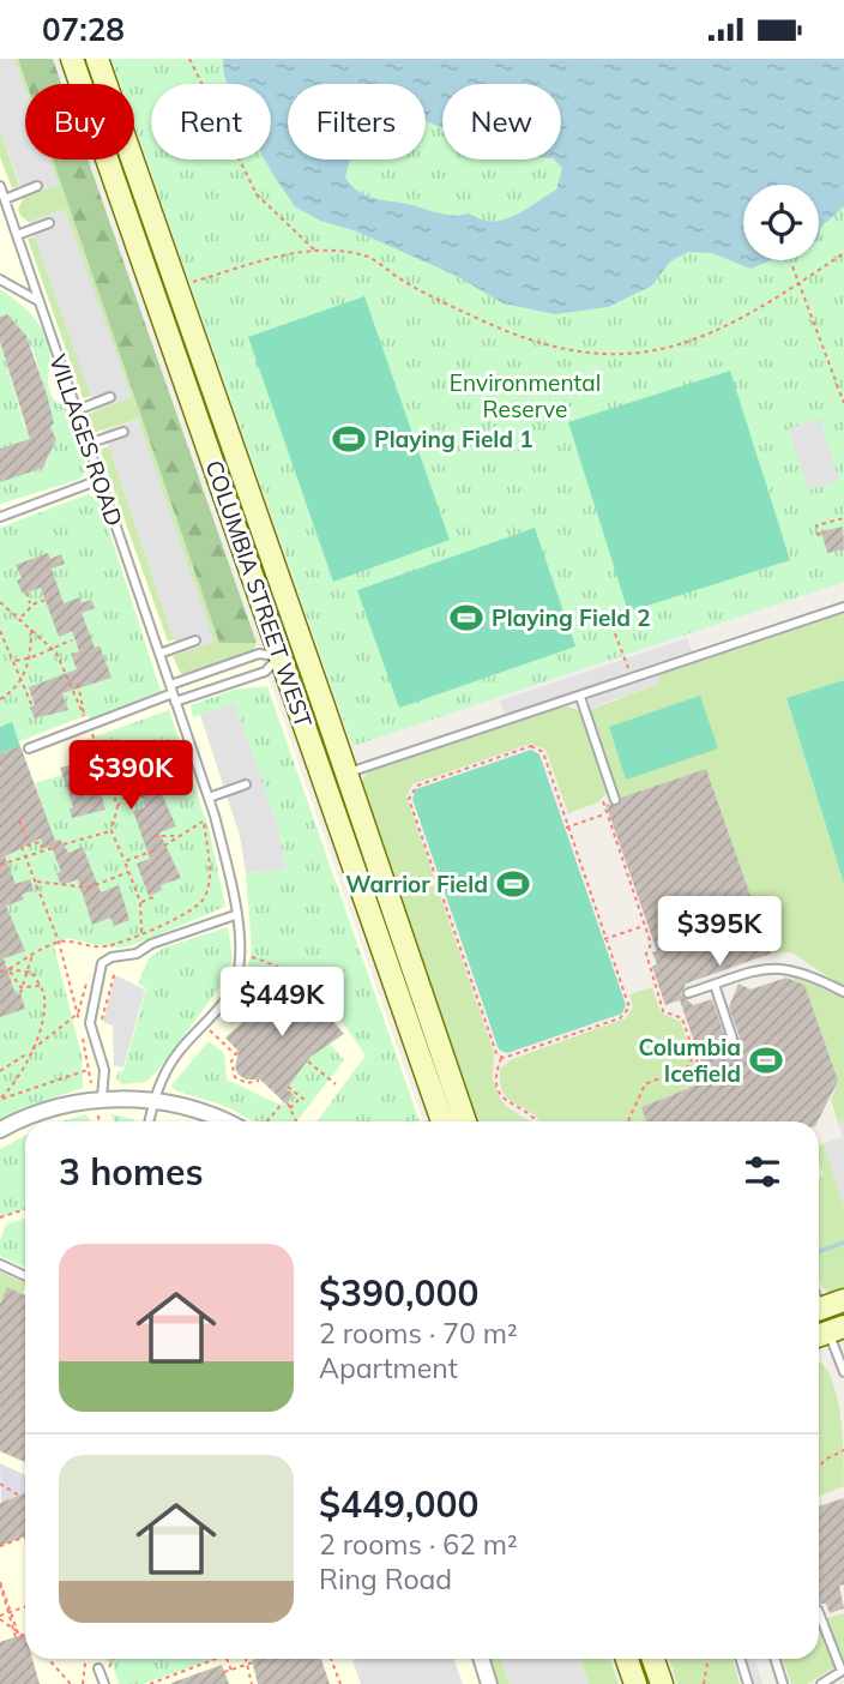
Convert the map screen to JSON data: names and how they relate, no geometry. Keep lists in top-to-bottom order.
{
  "streets": {
    "main road": ["COLUMBIA STREET WEST"],
    "lane": ["VILLAGES ROAD"]
  },
  "parks": ["Environmental Reserve"],
  "places": {
    "sports": [
      "Playing Field 1",
      "Playing Field 2",
      "Warrior Field",
      "Columbia Icefield"
    ]
  },
  "page": {
    "status": "07:28",
    "chip": [
      "Buy",
      "Rent",
      "Filters",
      "New"
    ],
    "price": ["$390K", "$395K", "$449K"],
    "heading": "3 homes",
    "list": [
      {
        "name": "$390,000",
        "note": "2 rooms · 70 m² · Apartment"
      },
      {
        "name": "$449,000",
        "note": "2 rooms · 62 m² · Ring Road"
      }
    ]
  }
}
